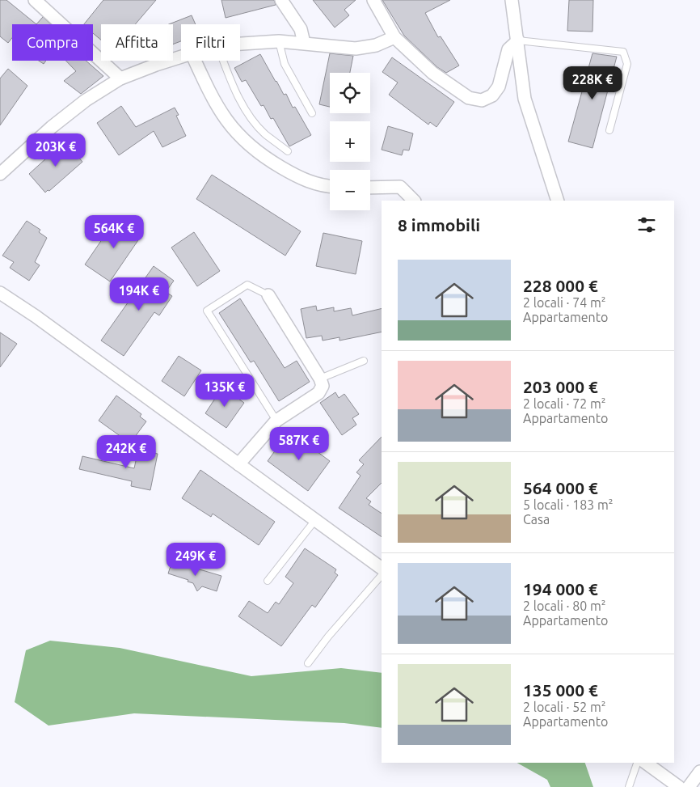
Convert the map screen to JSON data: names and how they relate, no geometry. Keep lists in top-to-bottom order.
{
  "page": {
    "chip": ["Compra", "Affitta", "Filtri"],
    "price": [
      "228K €",
      "203K €",
      "564K €",
      "194K €",
      "135K €",
      "587K €",
      "242K €",
      "249K €"
    ],
    "map_buttons": ["+", "−"],
    "heading": "8 immobili",
    "list": [
      {
        "name": "228 000 €",
        "note": "2 locali · 74 m² · Appartamento"
      },
      {
        "name": "203 000 €",
        "note": "2 locali · 72 m² · Appartamento"
      },
      {
        "name": "564 000 €",
        "note": "5 locali · 183 m² · Casa"
      },
      {
        "name": "194 000 €",
        "note": "2 locali · 80 m² · Appartamento"
      },
      {
        "name": "135 000 €",
        "note": "2 locali · 52 m² · Appartamento"
      }
    ]
  }
}
